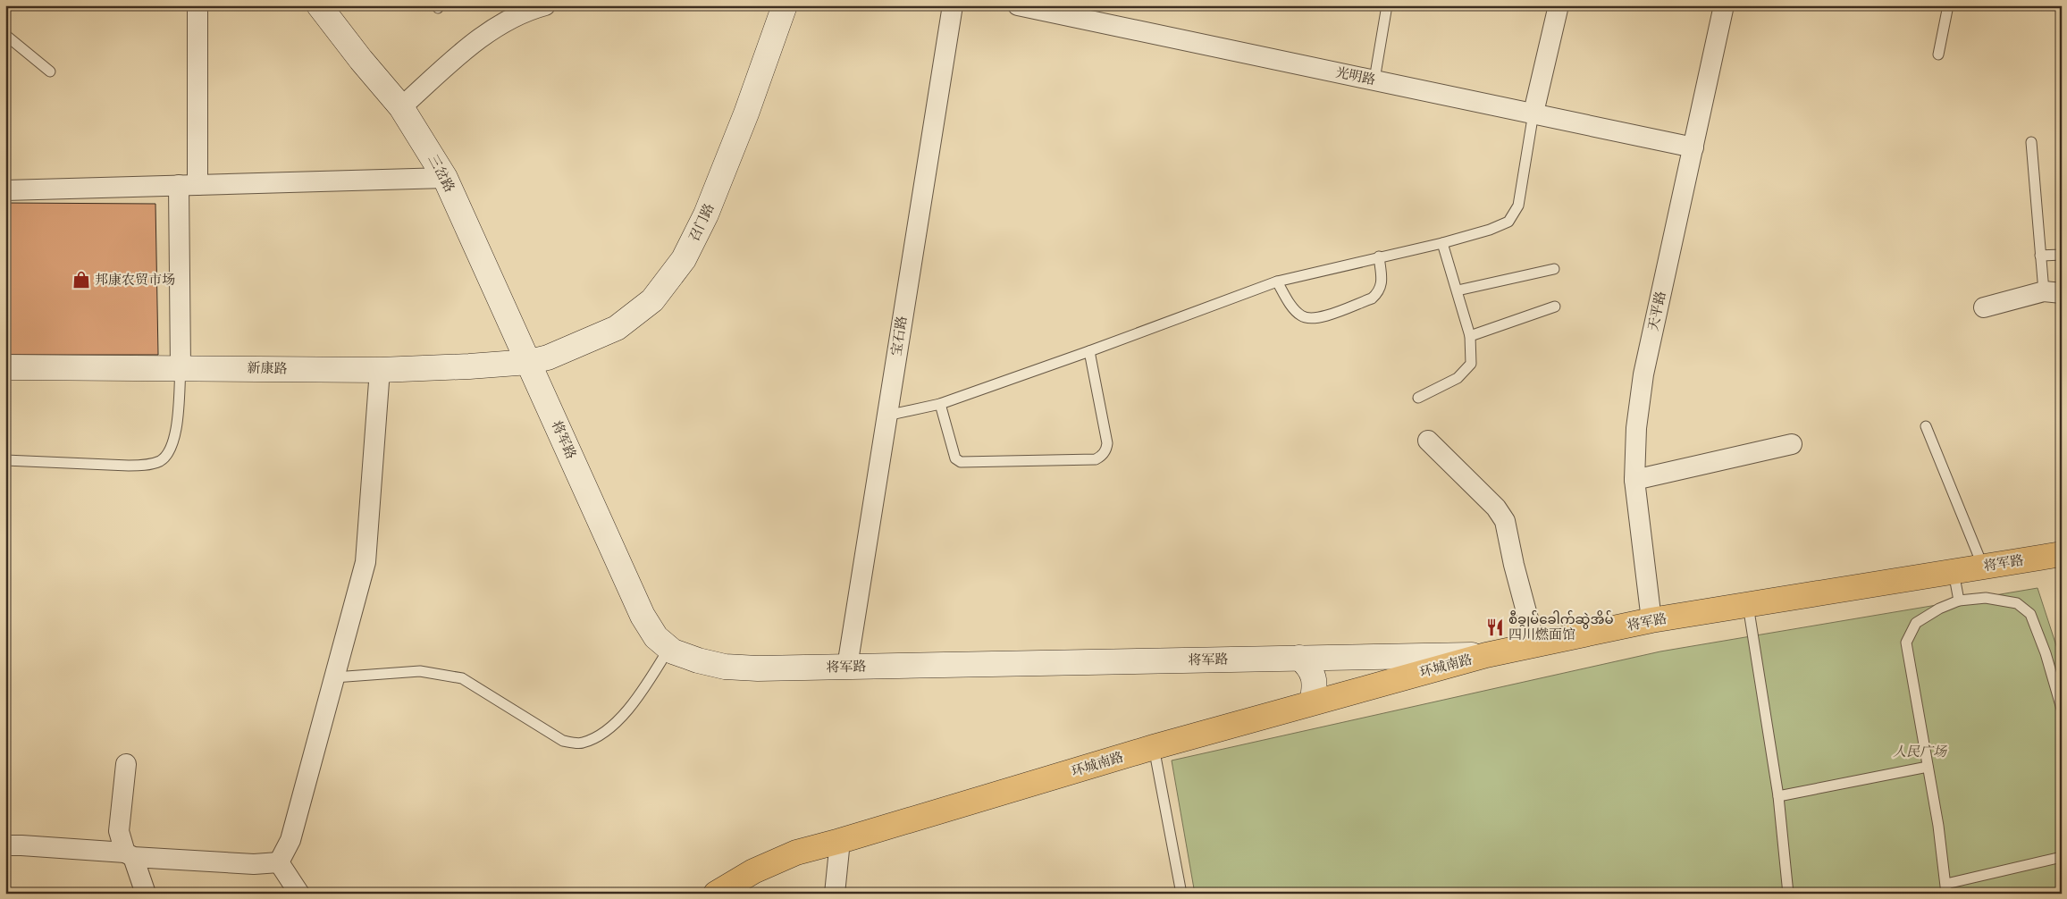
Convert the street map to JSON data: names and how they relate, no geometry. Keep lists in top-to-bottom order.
{
  "streets": {
    "main road": [
      "三岔路",
      "召门路",
      "新康路",
      "将军路",
      "环城南路"
    ],
    "street": ["光明路", "天平路", "宝石路"]
  },
  "crossings": [
    ["光明路", "天平路"],
    ["三岔路", "召门路"],
    ["三岔路", "新康路"],
    ["三岔路", "将军路"],
    ["召门路", "新康路"],
    ["召门路", "将军路"],
    ["天平路", "将军路"],
    ["宝石路", "将军路"],
    ["新康路", "将军路"],
    ["将军路", "环城南路"]
  ],
  "parks": ["人民广场"],
  "places": {
    "shop": ["邦康农贸市场"],
    "restaurant": ["စီချွမ်ခေါက်ဆွဲအိမ် 四川燃面馆"]
  }
}
